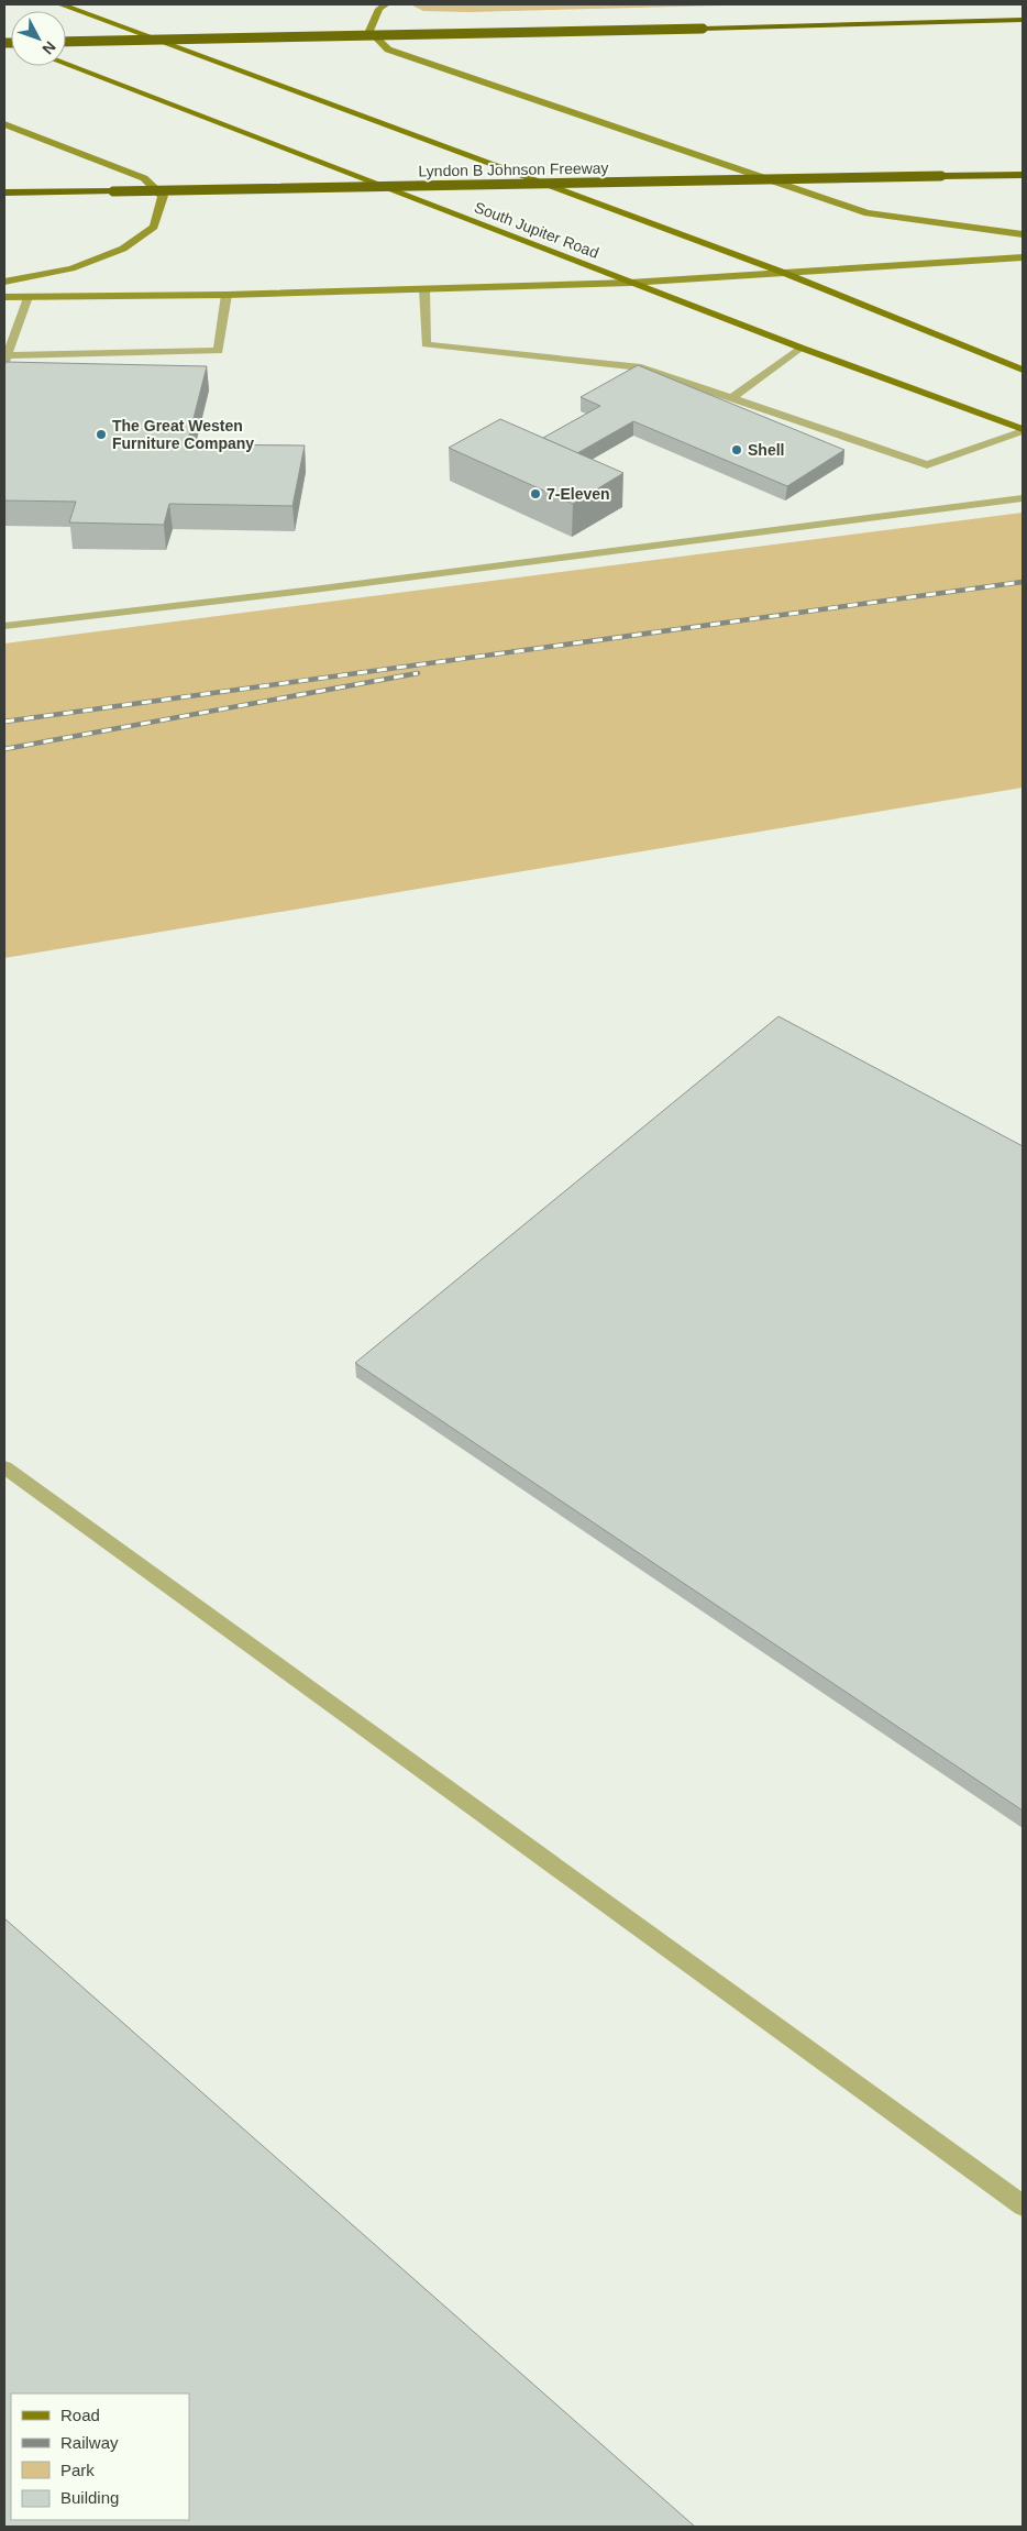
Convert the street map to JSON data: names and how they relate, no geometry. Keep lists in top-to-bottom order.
{
  "streets": {
    "highway": ["Lyndon B Johnson Freeway"],
    "main road": ["South Jupiter Road"]
  },
  "places": ["The Great Westen Furniture Company", "Shell", "7-Eleven"],
  "legend": [
    "Road",
    "Railway",
    "Park",
    "Building"
  ],
  "north": "bottom right"
}
